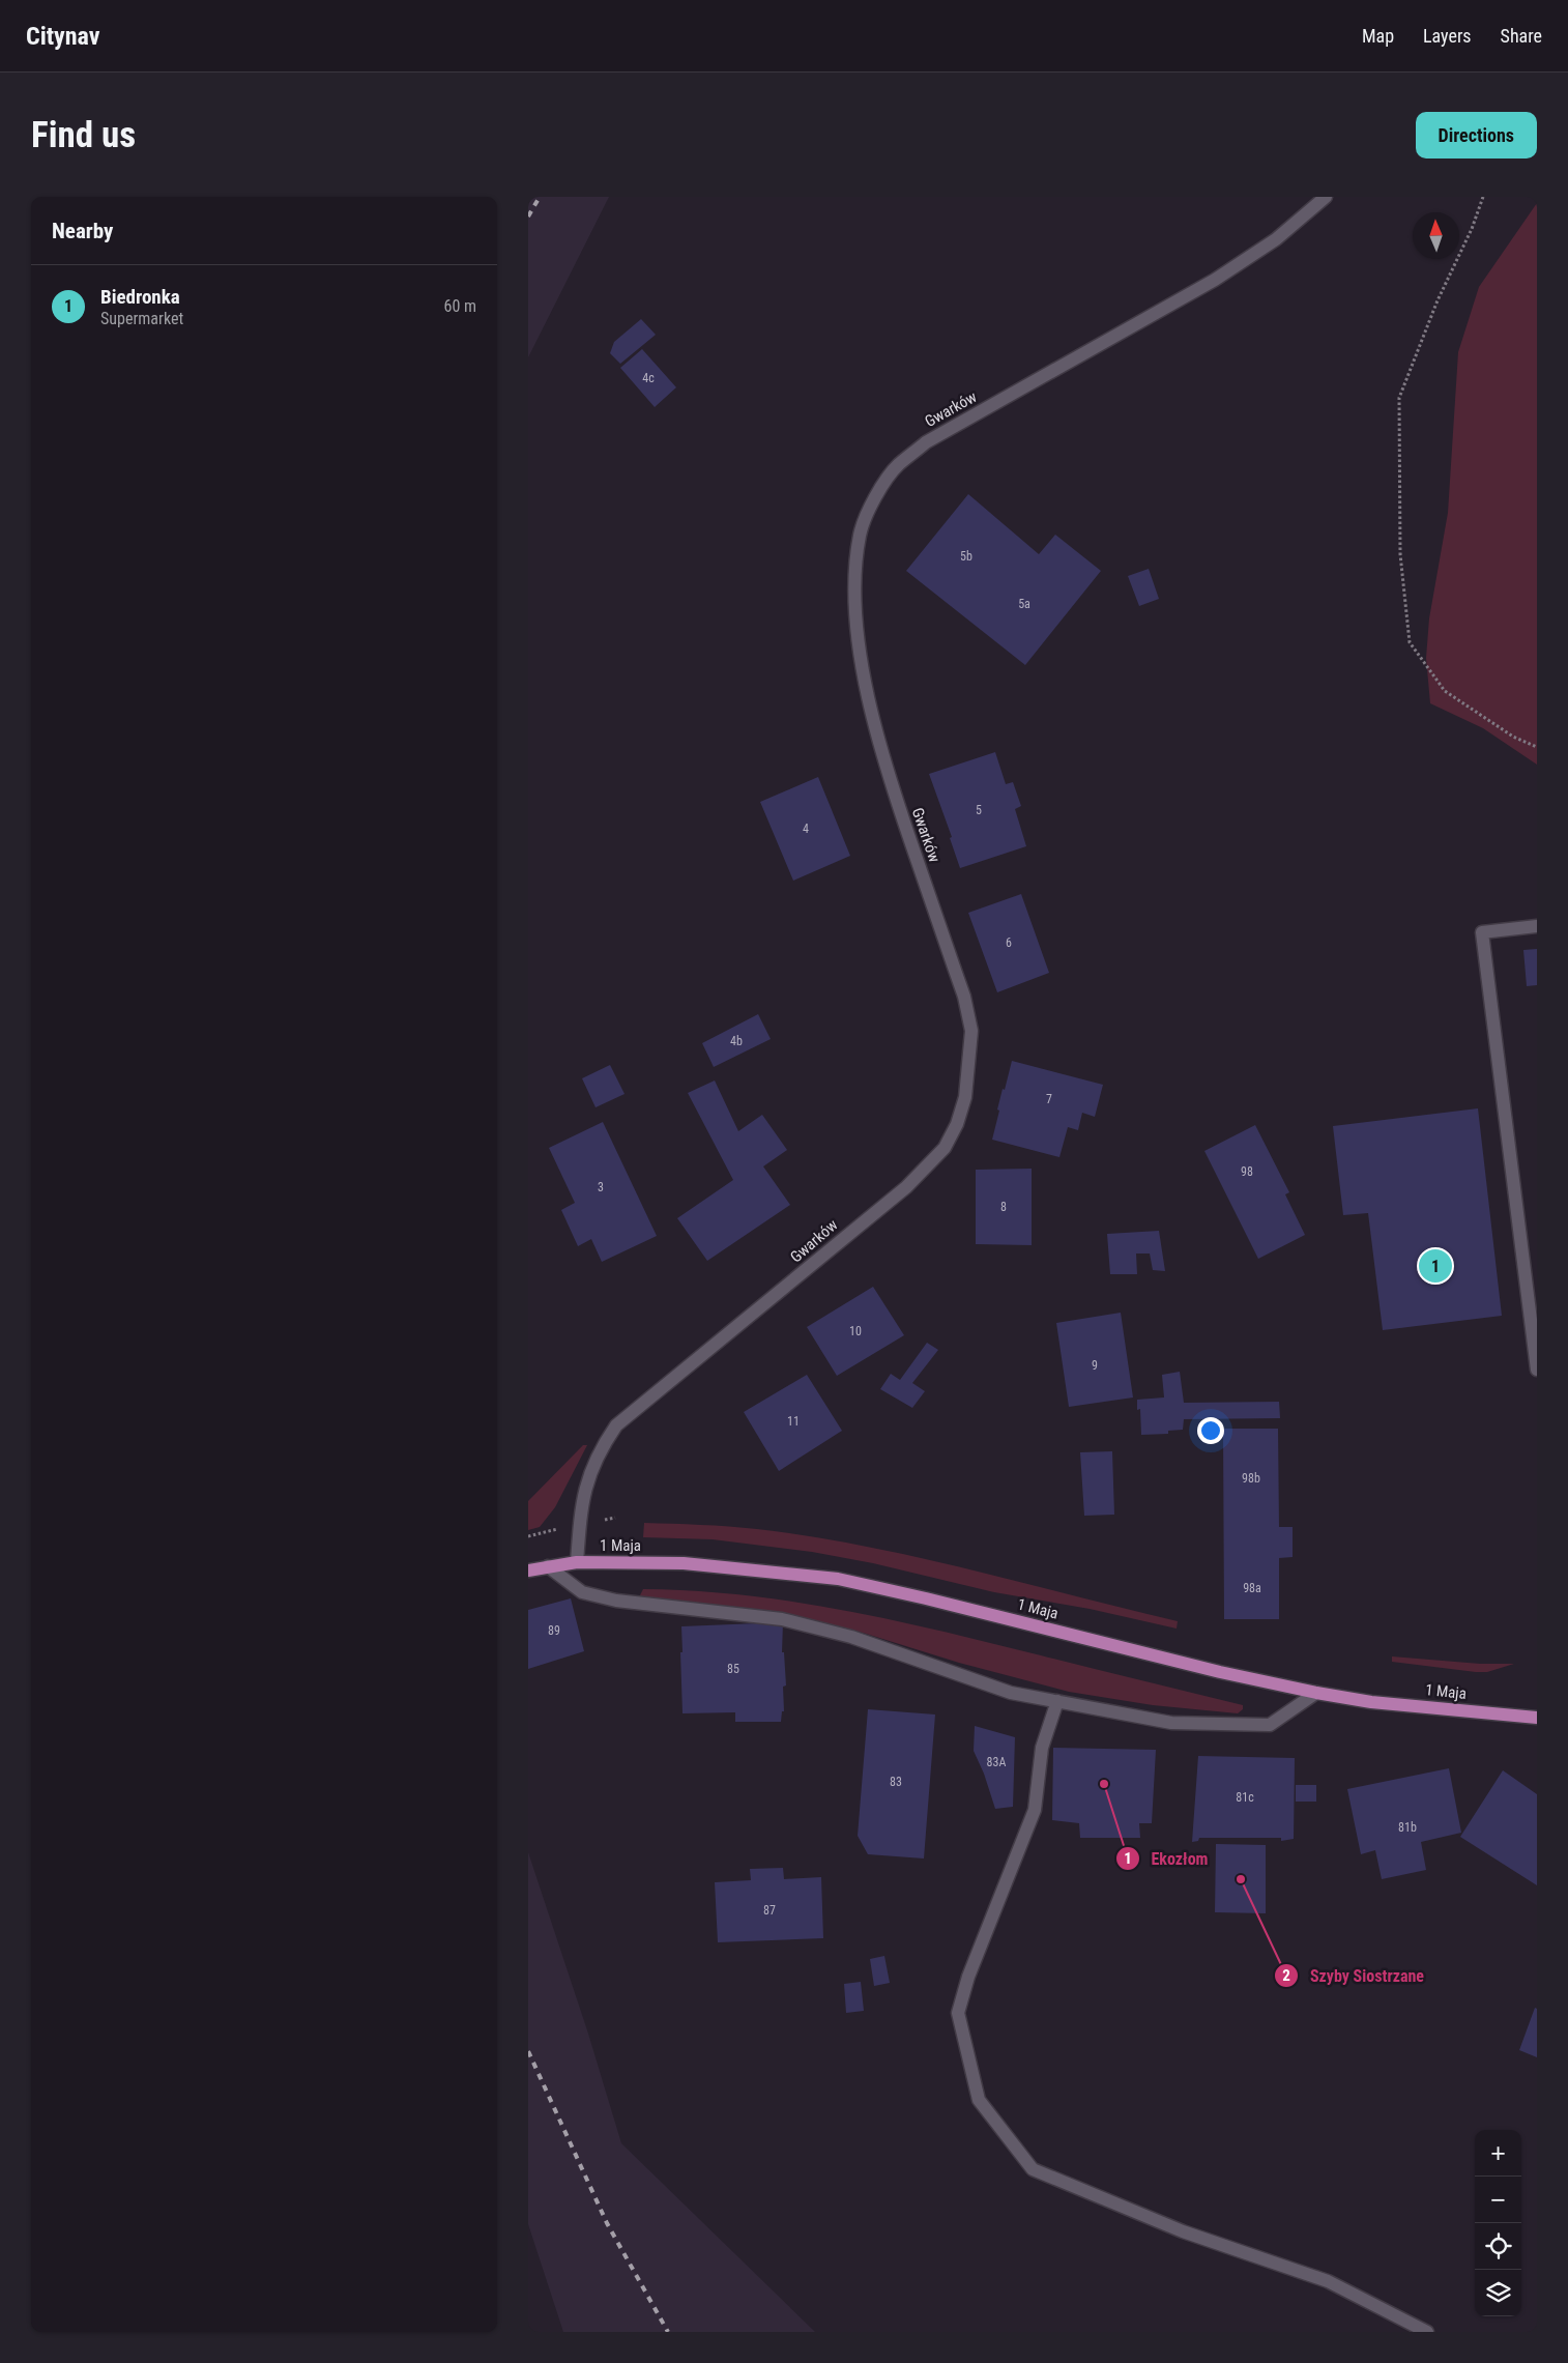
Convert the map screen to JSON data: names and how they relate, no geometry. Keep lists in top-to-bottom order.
{
  "streets": {
    "main road": ["1 Maja"],
    "street": ["Gwarków"]
  },
  "crossings": [
    ["Gwarków", "1 Maja"]
  ],
  "places": ["Ekozłom", "Szyby Siostrzane"],
  "house_numbers": [
    "4c",
    "5b",
    "5a",
    "5",
    "4",
    "6",
    "4b",
    "7",
    "98",
    "3",
    "8",
    "10",
    "9",
    "11",
    "98b",
    "98a",
    "89",
    "85",
    "83A",
    "83",
    "81c",
    "81b",
    "87"
  ],
  "north": "top",
  "page": {
    "header": "Citynav",
    "nav": ["Map", "Layers", "Share"],
    "buttons": "Directions",
    "title": "Find us",
    "heading": "Nearby",
    "list": [
      {
        "mark": "1",
        "name": "Biedronka",
        "note": "Supermarket",
        "value": "60 m"
      }
    ],
    "pins": "1",
    "map_buttons": ["+", "−"]
  }
}
